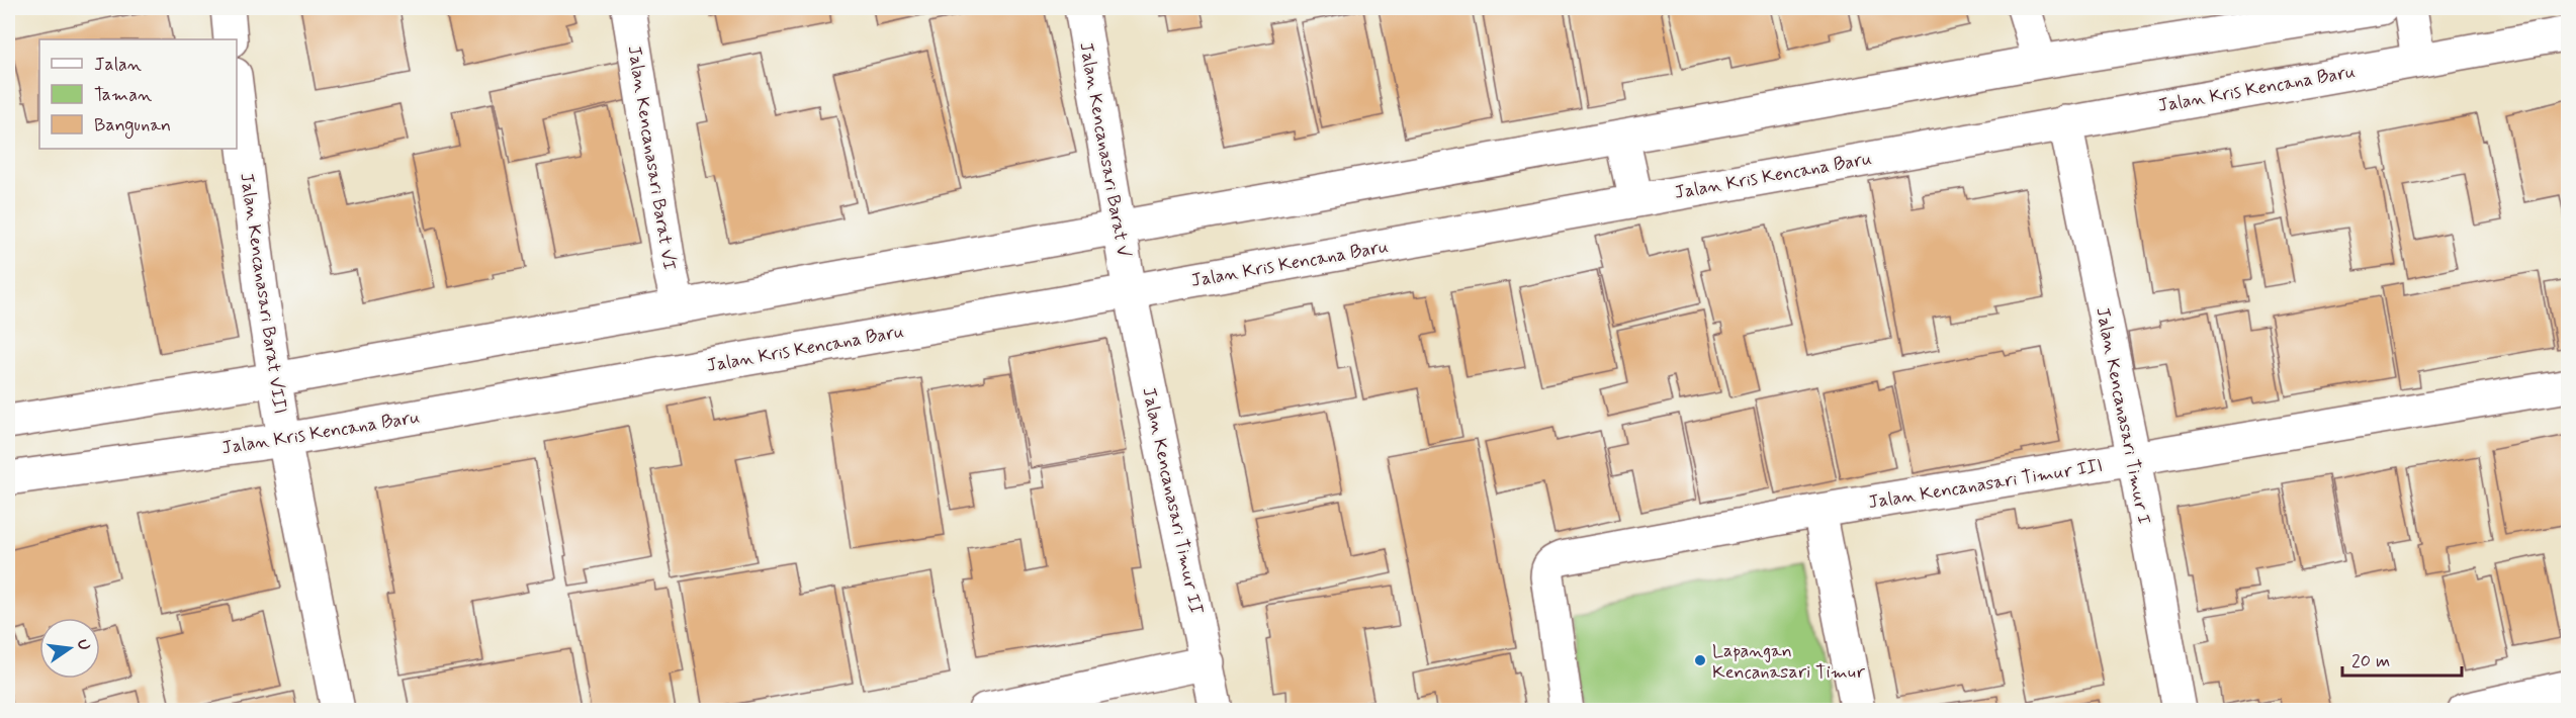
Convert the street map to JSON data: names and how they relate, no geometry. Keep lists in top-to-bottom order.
{
  "streets": {
    "street": [
      "Jalan Kris Kencana Baru",
      "Jalan Kencanasari Barat V",
      "Jalan Kencanasari Barat VI",
      "Jalan Kencanasari Barat VIII",
      "Jalan Kencanasari Timur I",
      "Jalan Kencanasari Timur III",
      "Jalan Kencanasari Timur II"
    ]
  },
  "crossings": [
    ["Jalan Kris Kencana Baru", "Jalan Kencanasari Barat V"],
    ["Jalan Kris Kencana Baru", "Jalan Kencanasari Barat VIII"],
    ["Jalan Kris Kencana Baru", "Jalan Kencanasari Timur I"],
    ["Jalan Kris Kencana Baru", "Jalan Kencanasari Timur II"],
    ["Jalan Kencanasari Barat V", "Jalan Kencanasari Timur II"],
    ["Jalan Kencanasari Timur I", "Jalan Kencanasari Timur III"]
  ],
  "places": ["Lapangan Kencanasari Timur"],
  "legend": ["Jalan", "Taman", "Bangunan"],
  "scale_bar": "20 m",
  "north": "right"
}
